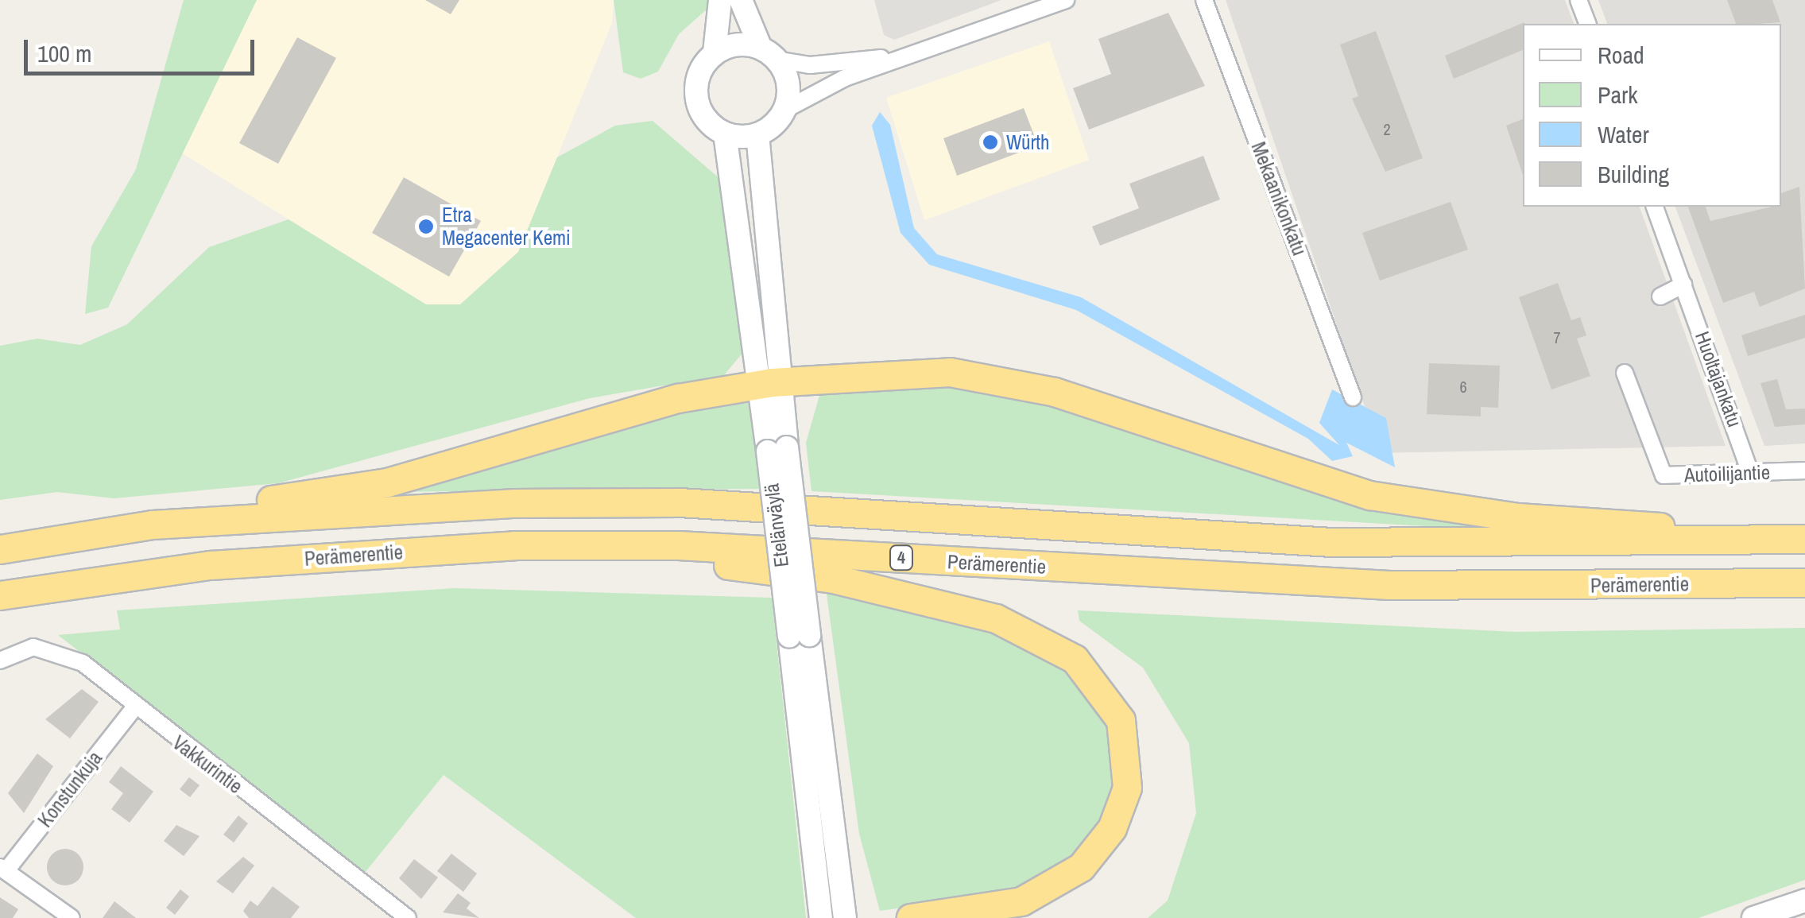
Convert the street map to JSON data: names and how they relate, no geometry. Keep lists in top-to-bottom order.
{
  "streets": {
    "highway": ["Perämerentie", "4"],
    "main road": ["Etelänväylä"],
    "street": [
      "Mekaanikonkatu",
      "Huoltajankatu",
      "Autoilijantie",
      "Vakkurintie",
      "Konstunkuja"
    ]
  },
  "crossings": [
    ["Huoltajankatu", "Autoilijantie"],
    ["Vakkurintie", "Konstunkuja"]
  ],
  "places": ["Würth", "Etra Megacenter Kemi"],
  "house_numbers": ["2", "7", "6"],
  "legend": [
    "Road",
    "Park",
    "Water",
    "Building"
  ],
  "scale_bar": "100 m"
}
